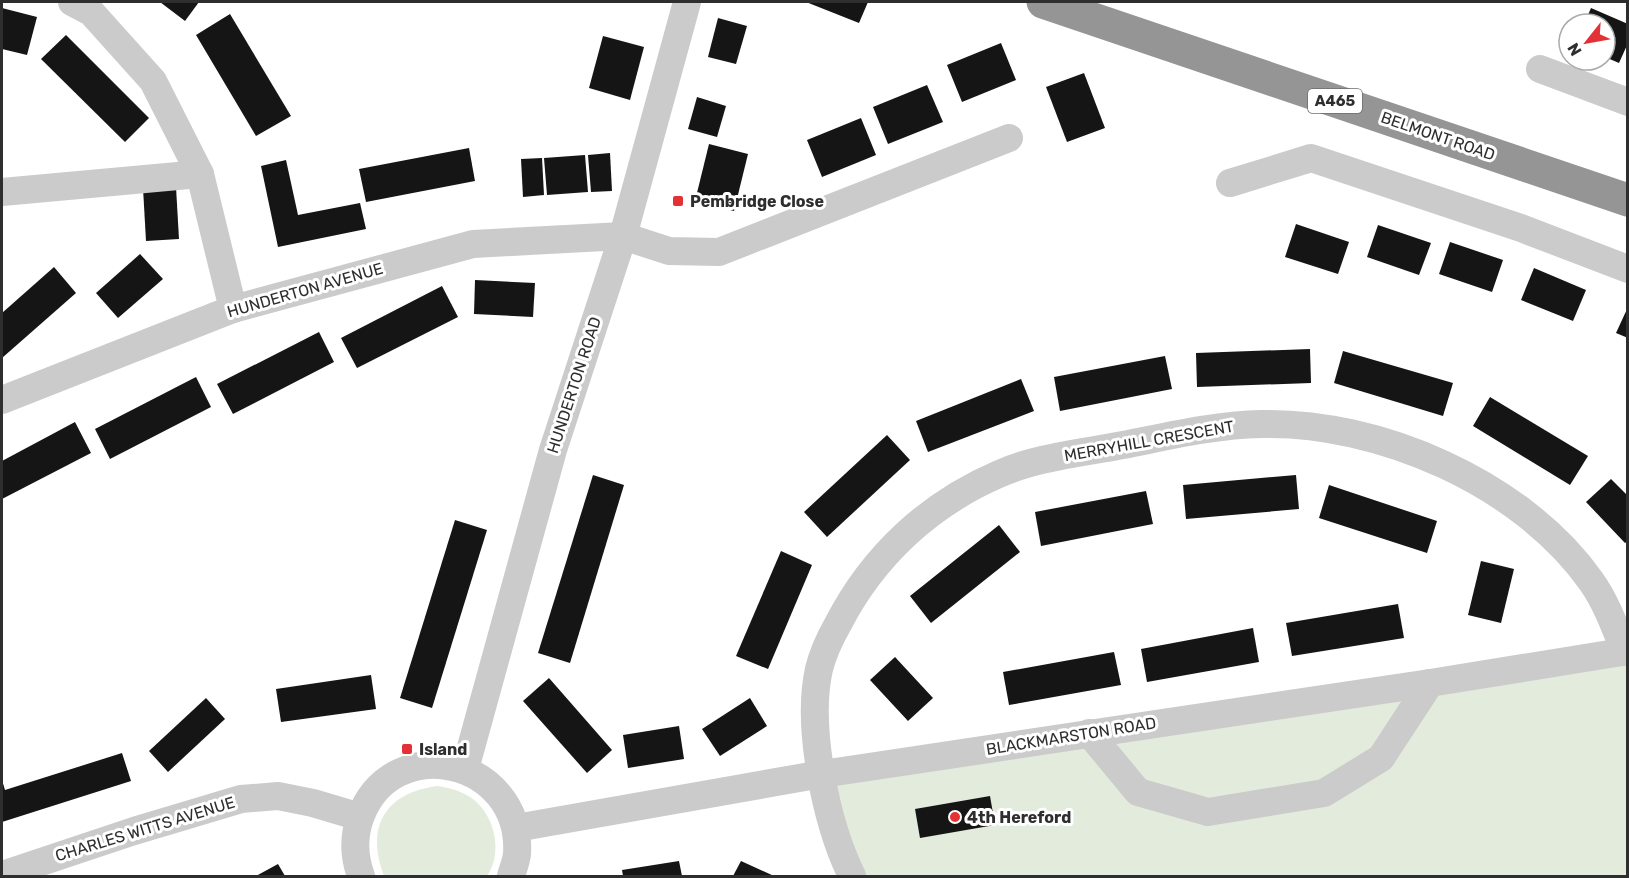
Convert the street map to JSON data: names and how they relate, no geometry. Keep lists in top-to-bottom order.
{
  "streets": {
    "highway": ["A465", "BELMONT ROAD"],
    "street": [
      "HUNDERTON AVENUE",
      "HUNDERTON ROAD",
      "MERRYHILL CRESCENT",
      "BLACKMARSTON ROAD",
      "CHARLES WITTS AVENUE"
    ]
  },
  "crossings": [
    ["HUNDERTON AVENUE", "HUNDERTON ROAD"],
    ["MERRYHILL CRESCENT", "BLACKMARSTON ROAD"]
  ],
  "places": {
    "transit": ["Pembridge Close", "Island"],
    "other": ["4th Hereford"]
  },
  "north": "bottom left"
}
